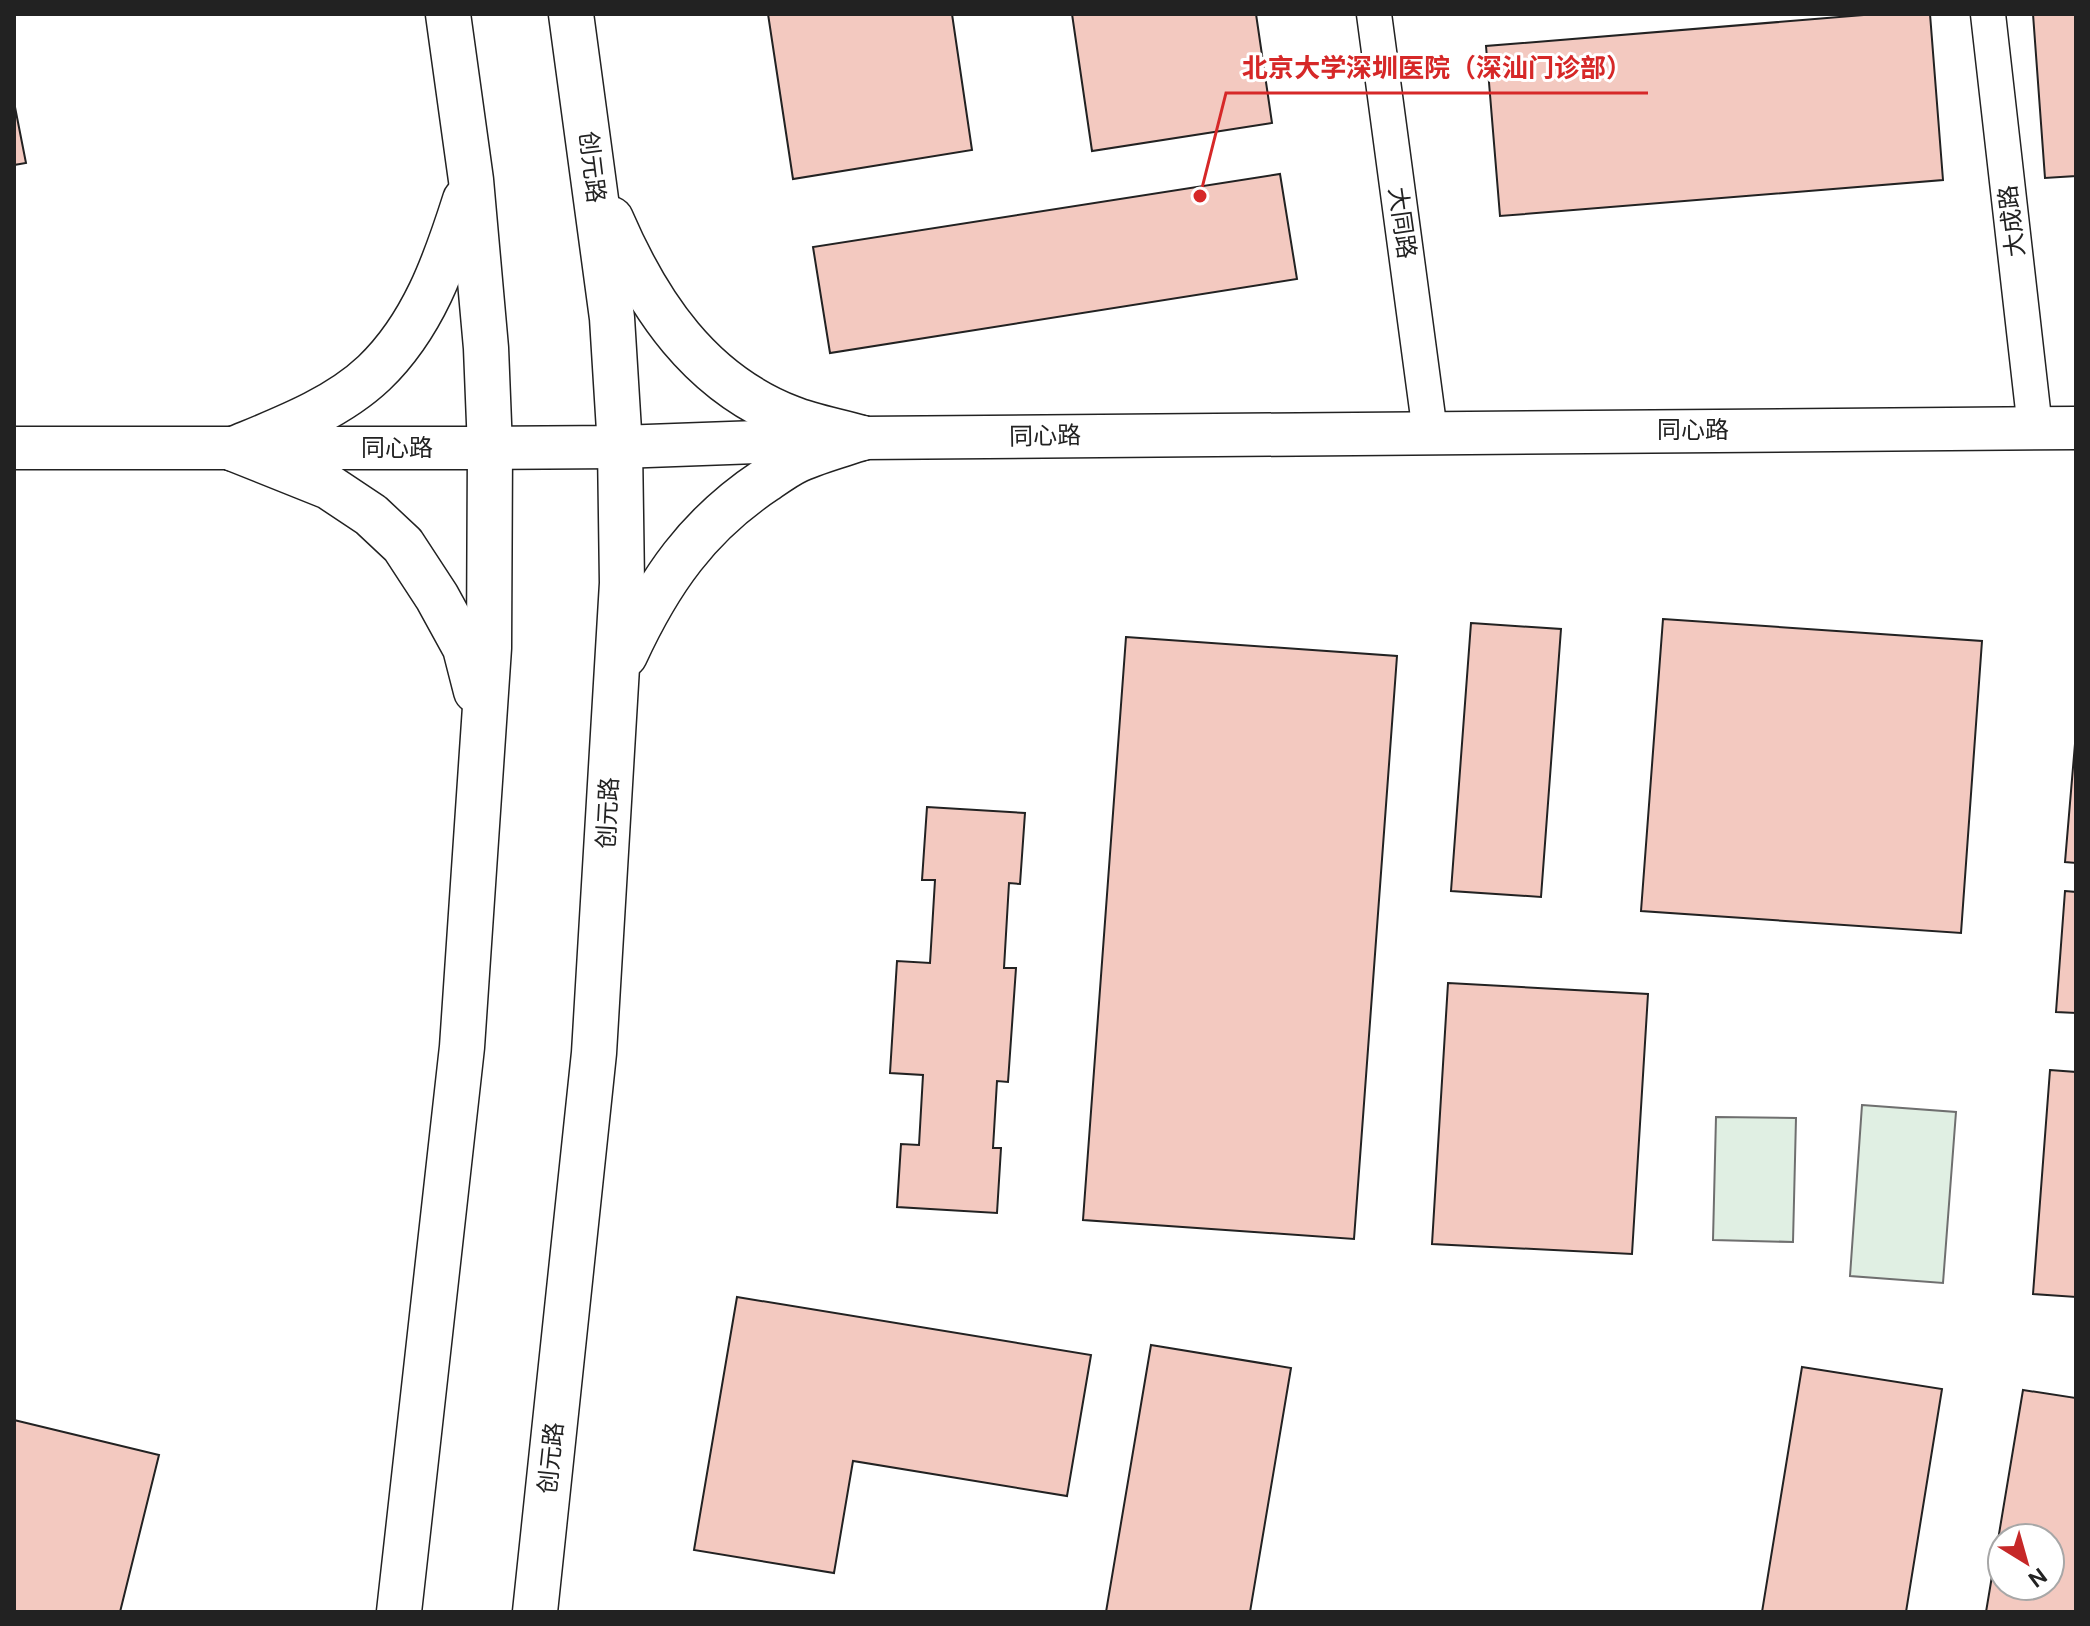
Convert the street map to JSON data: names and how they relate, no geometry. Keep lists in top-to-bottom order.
{
  "streets": {
    "main road": ["创元路"],
    "street": ["大成路", "大同路", "同心路"]
  },
  "crossings": [
    ["创元路", "同心路"],
    ["大成路", "同心路"],
    ["大同路", "同心路"]
  ],
  "places": ["北京大学深圳医院（深汕门诊部）"],
  "north": "bottom right"
}
